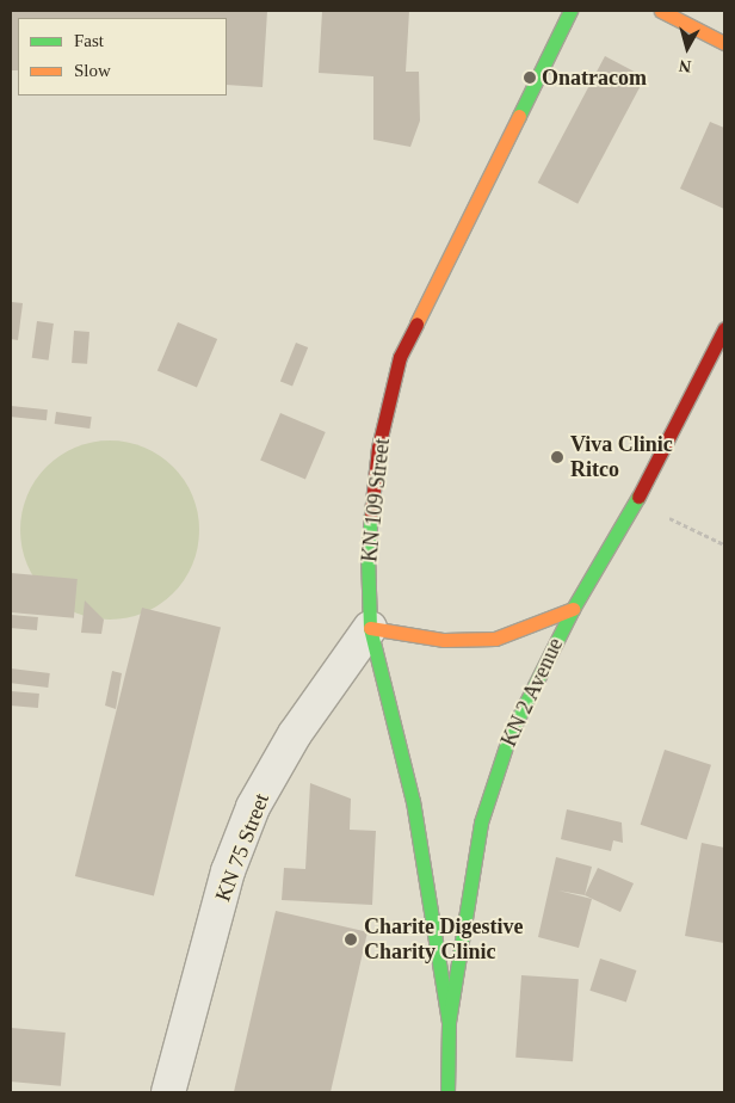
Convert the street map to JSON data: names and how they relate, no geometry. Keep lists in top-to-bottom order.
{
  "streets": {
    "main road": ["KN 109 Street", "KN 2 Avenue"],
    "street": ["KN 75 Street"]
  },
  "crossings": [
    ["KN 109 Street", "KN 2 Avenue"],
    ["KN 109 Street", "KN 75 Street"]
  ],
  "places": ["Onatracom", "Viva Clinic Ritco", "Charite Digestive Charity Clinic"],
  "legend": ["Fast", "Slow"],
  "north": "bottom"
}
